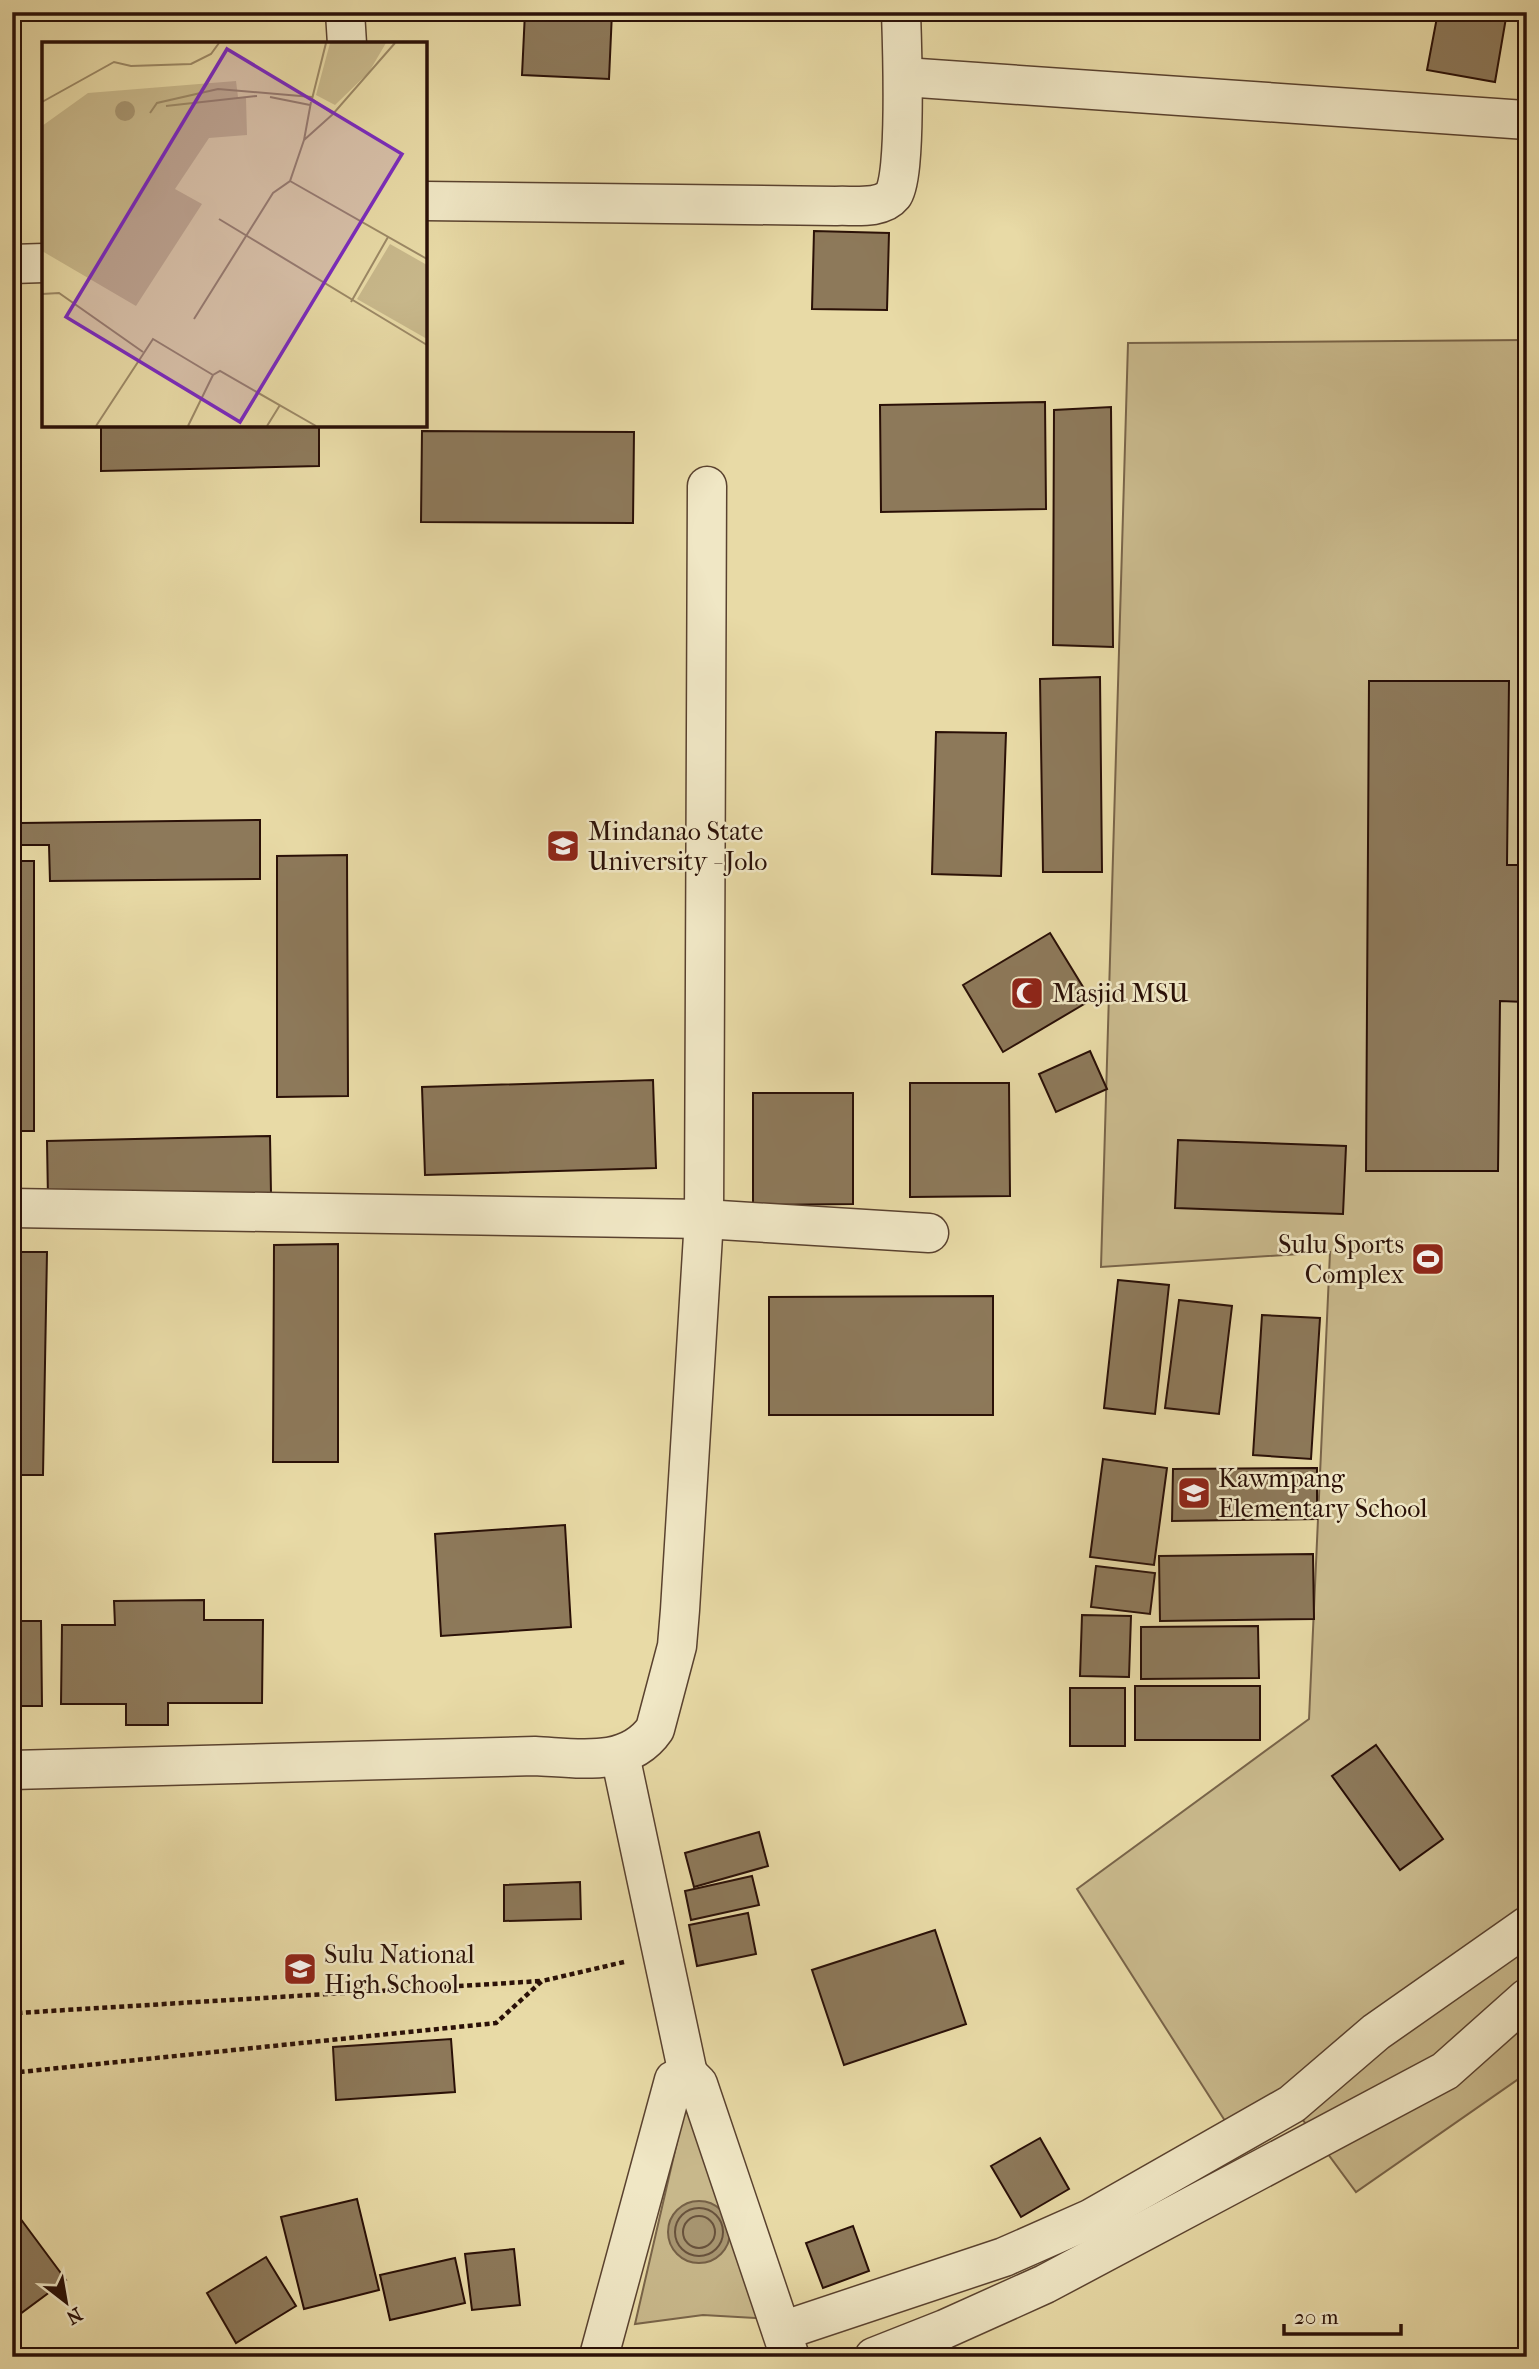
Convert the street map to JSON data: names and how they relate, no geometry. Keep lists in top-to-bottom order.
{
  "places": {
    "school or university": ["Mindanao State University - Jolo", "Kawmpang Elementary School", "Sulu National High School"],
    "mosque": ["Masjid MSU"],
    "sports": ["Sulu Sports Complex"]
  },
  "scale_bar": "20 m",
  "north": "bottom right"
}
